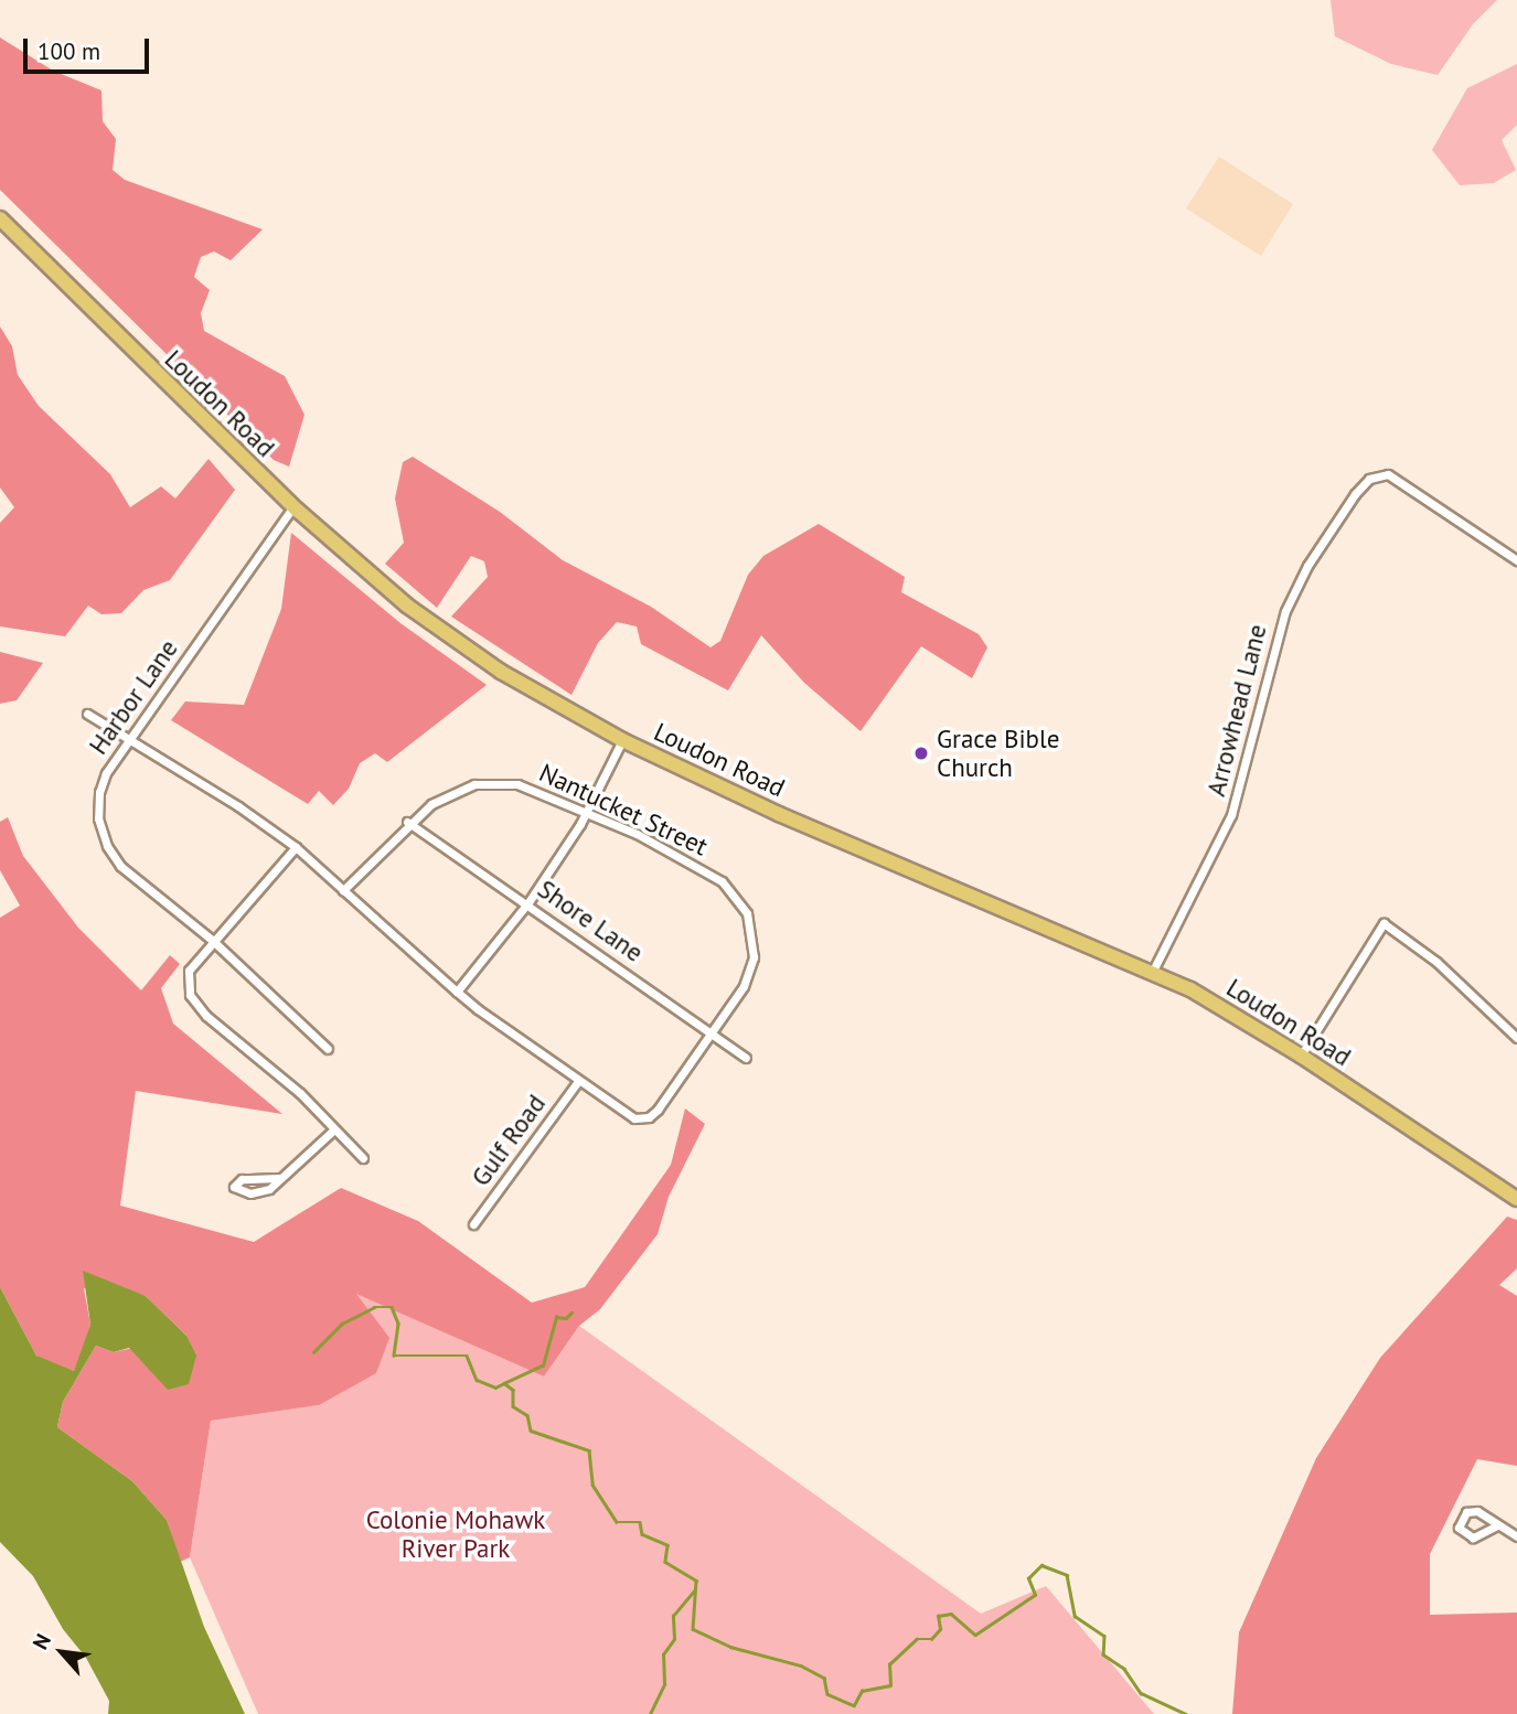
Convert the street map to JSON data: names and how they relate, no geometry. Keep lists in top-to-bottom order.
{
  "streets": {
    "main road": ["Loudon Road"],
    "street": [
      "Harbor Lane",
      "Arrowhead Lane",
      "Nantucket Street",
      "Shore Lane",
      "Gulf Road"
    ]
  },
  "crossings": [
    ["Loudon Road", "Harbor Lane"],
    ["Loudon Road", "Arrowhead Lane"],
    ["Harbor Lane", "Nantucket Street"],
    ["Nantucket Street", "Shore Lane"],
    ["Nantucket Street", "Gulf Road"]
  ],
  "parks": ["Colonie Mohawk River Park"],
  "places": ["Grace Bible Church"],
  "scale_bar": "100 m",
  "north": "top left"
}
